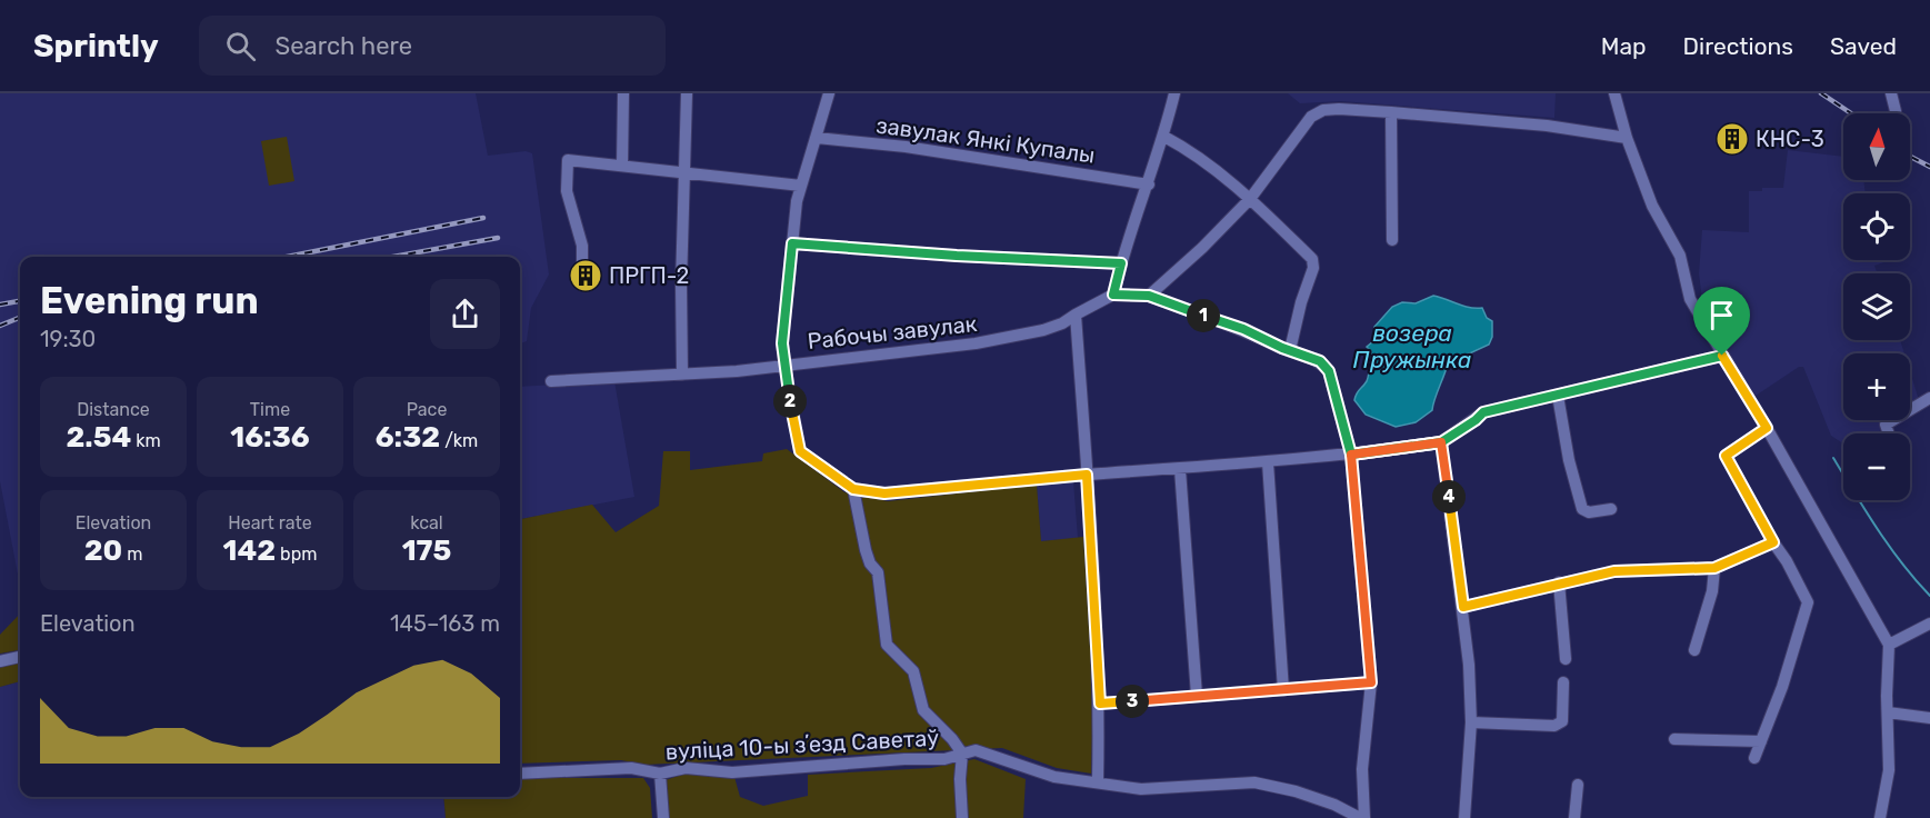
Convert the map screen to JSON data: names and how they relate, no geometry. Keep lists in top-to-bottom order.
{
  "streets": {
    "street": ["завулак Янкі Купалы", "Рабочы завулак", "вуліца 10-ы зʼезд Саветаў"]
  },
  "water": ["возера Пружынка"],
  "places": {
    "building": ["КНС-3", "ПРГП-2"]
  },
  "north": "top",
  "page": {
    "header": "Sprintly",
    "search": "Search here",
    "nav": ["Map", "Directions", "Saved"],
    "map_buttons": ["+", "−"],
    "heading": ["Evening run", "19:30"],
    "pins": [
      "1",
      "2",
      "4",
      "3"
    ],
    "stats": [
      ["Distance", "2.54 km"],
      ["Time", "16:36"],
      ["Pace", "6:32 /km"],
      ["Elevation", "20 m"],
      ["Heart rate", "142 bpm"],
      ["kcal", "175"]
    ],
    "chart": ["Elevation", "145–163 m"]
  }
}
